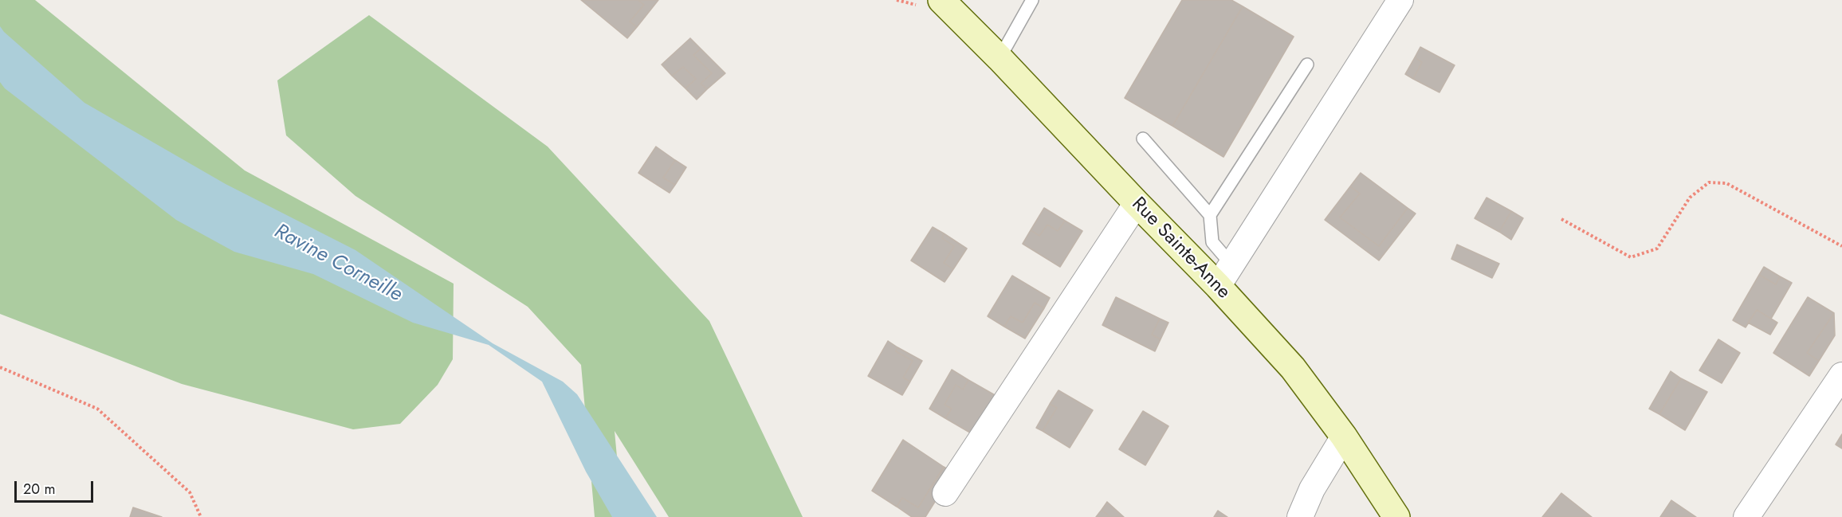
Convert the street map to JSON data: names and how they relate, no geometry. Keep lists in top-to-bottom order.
{
  "streets": {
    "main road": ["Rue Sainte-Anne"]
  },
  "water": ["Ravine Corneille"],
  "scale_bar": "20 m"
}
